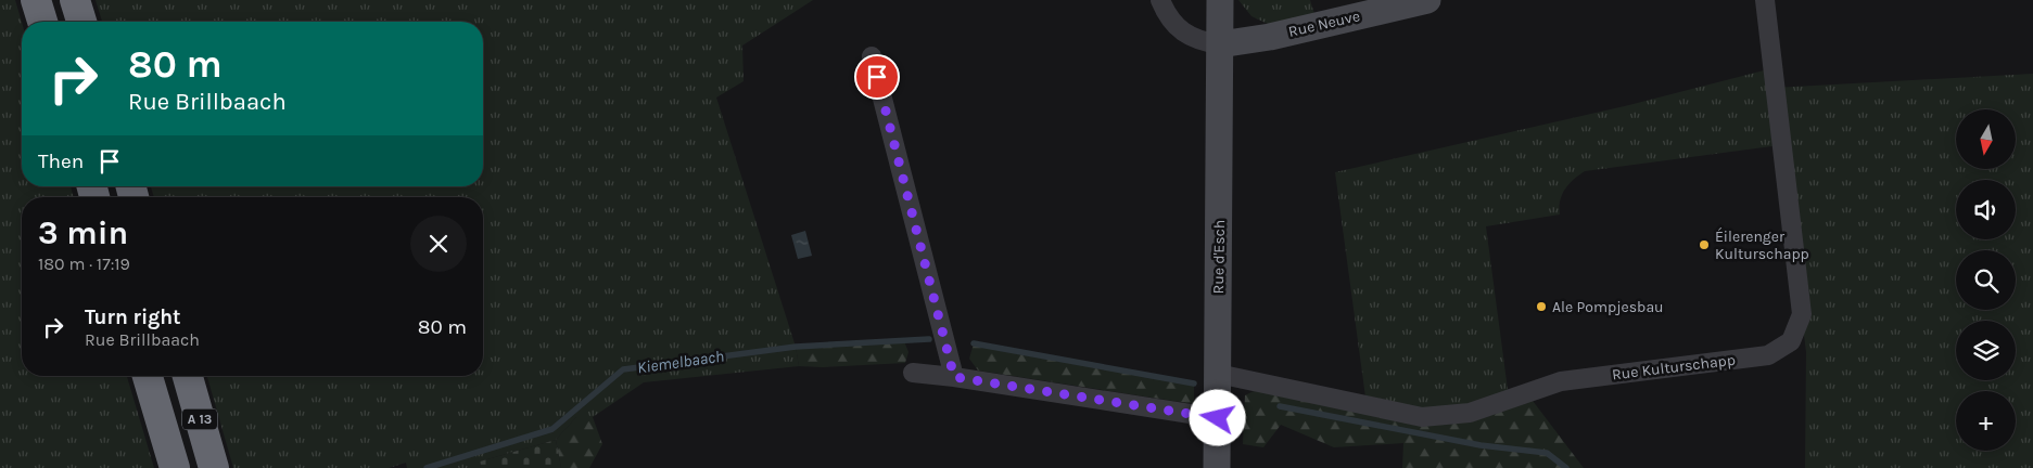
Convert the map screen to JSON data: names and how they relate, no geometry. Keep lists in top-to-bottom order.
{
  "streets": {
    "highway": ["A 13"],
    "main road": ["Rue Neuve", "Rue d'Esch"],
    "street": ["Rue Kulturschapp"]
  },
  "crossings": [
    ["Rue Neuve", "Rue d'Esch"],
    ["Rue d'Esch", "Rue Kulturschapp"]
  ],
  "water": ["Kiemelbaach"],
  "places": ["Éilerenger Kulturschapp", "Ale Pompjesbau"],
  "north": "bottom",
  "page": {
    "turn": ["80 m", "Rue Brillbaach"],
    "map_buttons": "+",
    "then": "Then",
    "heading": ["3 min", "180 m · 17:19"],
    "list": [
      {
        "name": "Turn right",
        "note": "Rue Brillbaach",
        "value": "80 m"
      }
    ]
  }
}
